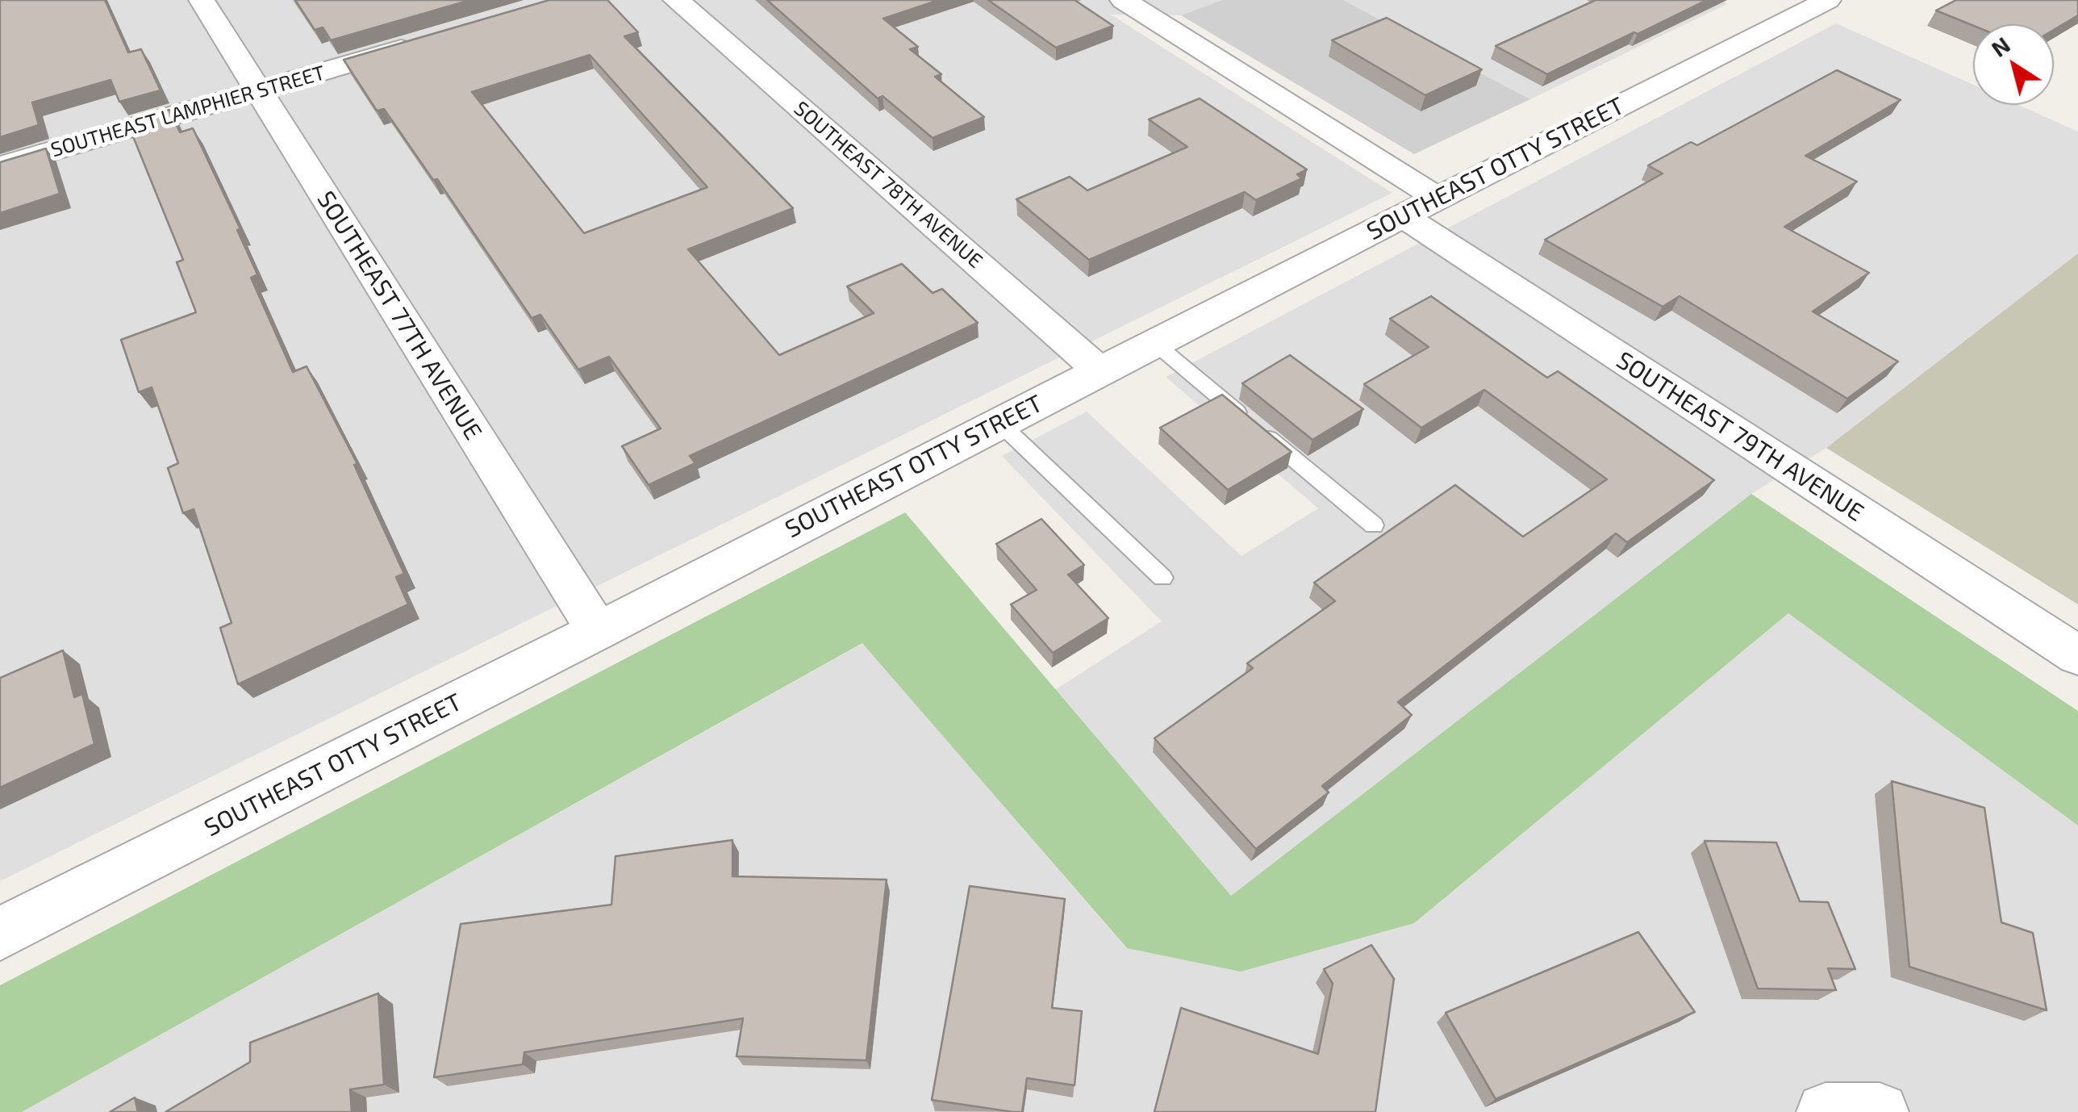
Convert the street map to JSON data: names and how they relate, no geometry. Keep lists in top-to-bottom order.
{
  "streets": {
    "street": [
      "SOUTHEAST LAMPHIER STREET",
      "SOUTHEAST OTTY STREET",
      "SOUTHEAST 78TH AVENUE",
      "SOUTHEAST 77TH AVENUE",
      "SOUTHEAST 79TH AVENUE"
    ]
  },
  "crossings": [
    ["SOUTHEAST LAMPHIER STREET", "SOUTHEAST 77TH AVENUE"],
    ["SOUTHEAST OTTY STREET", "SOUTHEAST 78TH AVENUE"],
    ["SOUTHEAST OTTY STREET", "SOUTHEAST 77TH AVENUE"],
    ["SOUTHEAST OTTY STREET", "SOUTHEAST 79TH AVENUE"]
  ],
  "north": "top left"
}
